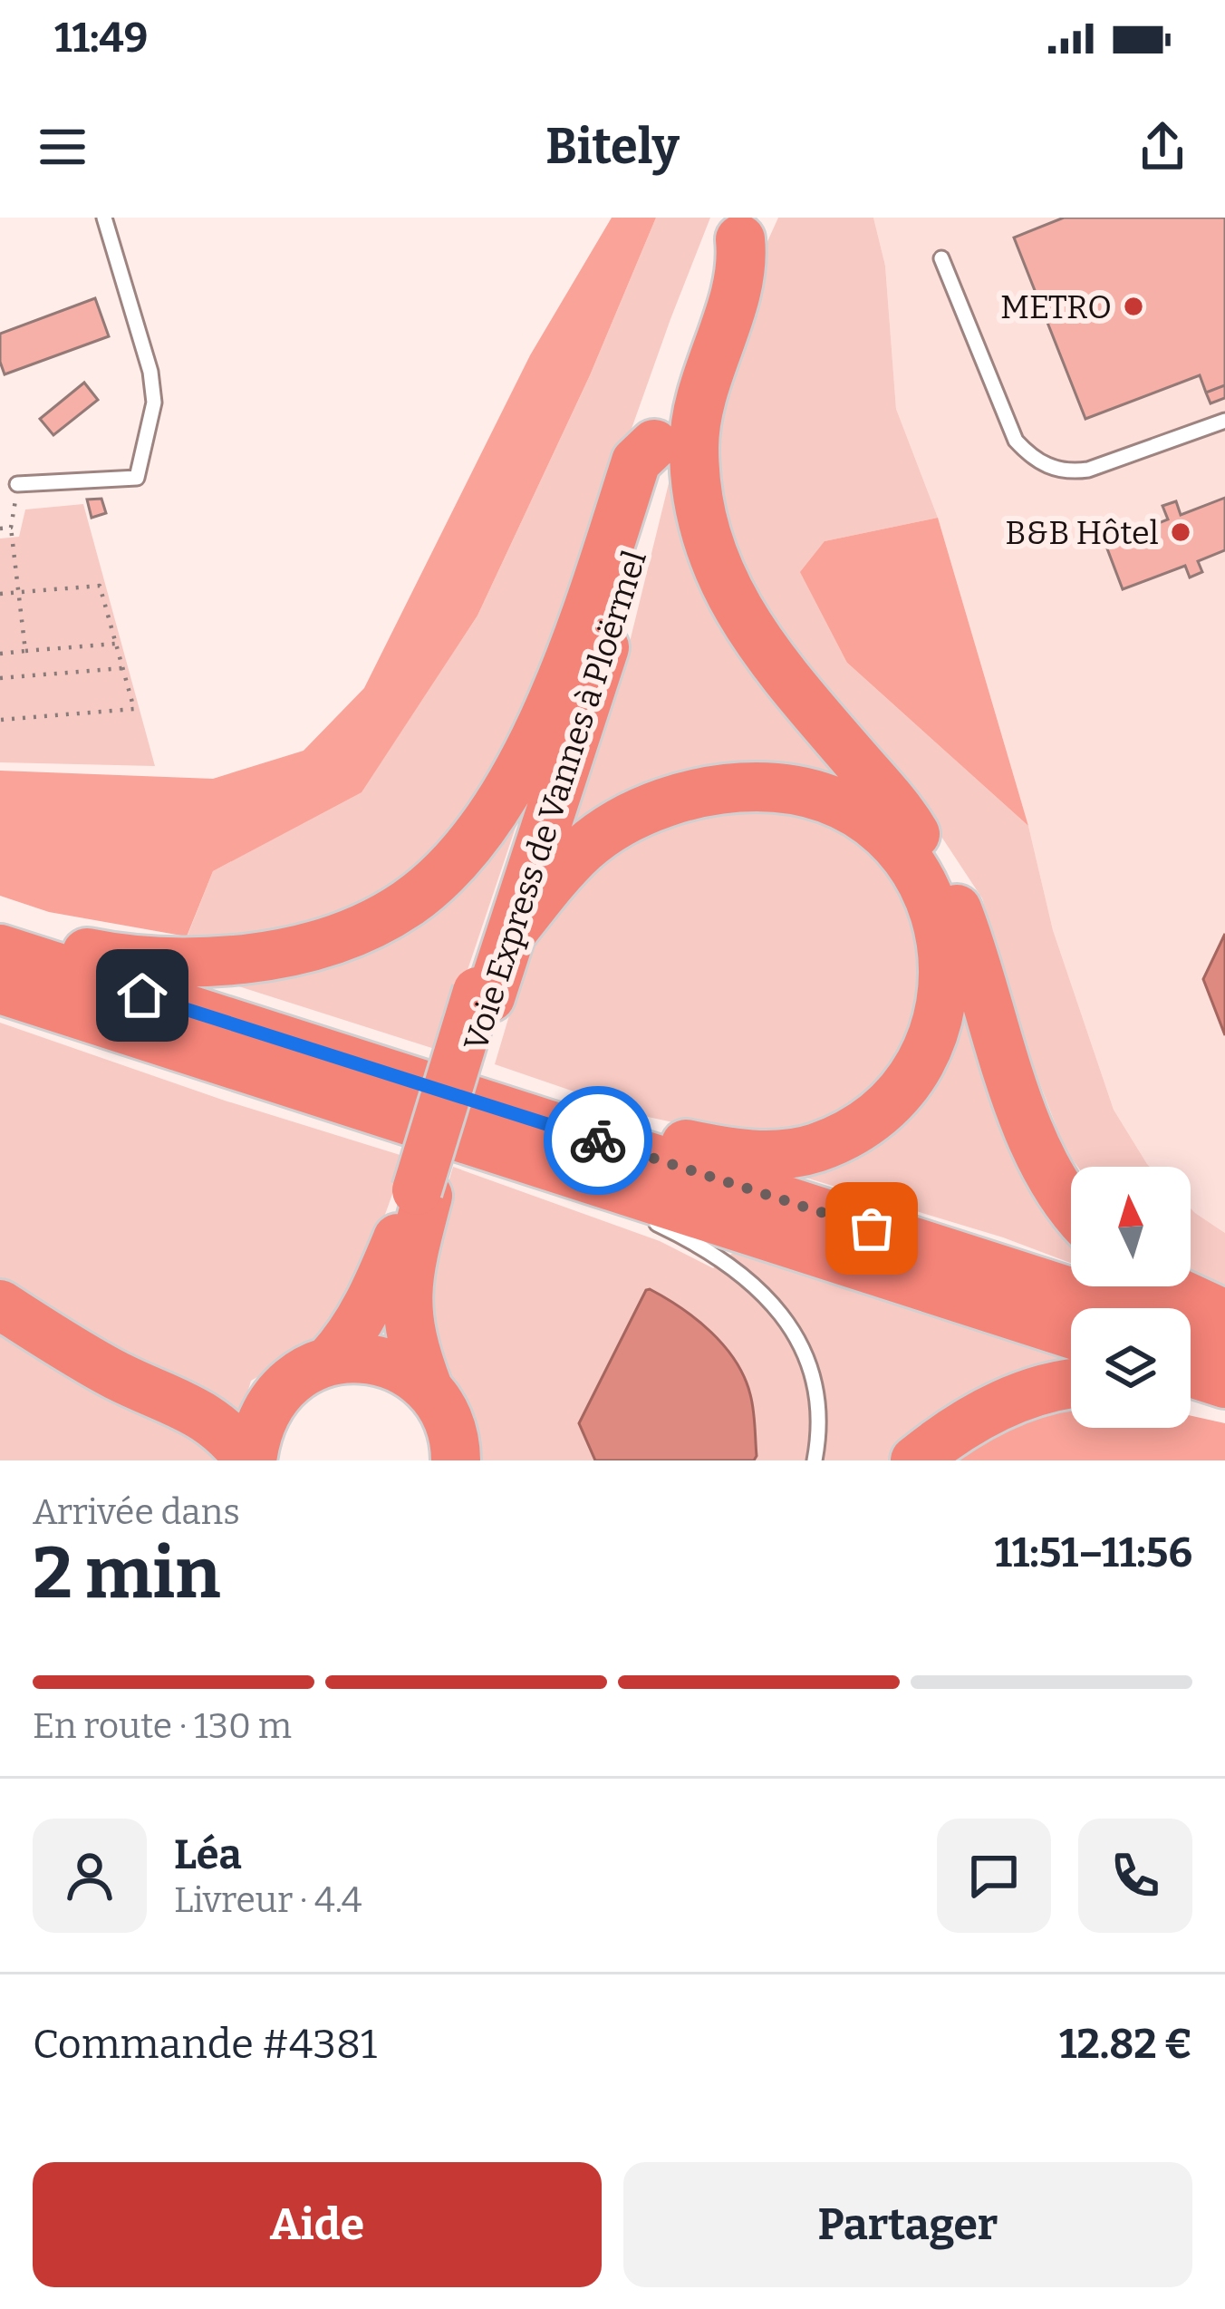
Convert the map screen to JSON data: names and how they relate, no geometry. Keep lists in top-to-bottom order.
{
  "streets": {
    "highway": ["Voie Express de Vannes à Ploërmel"]
  },
  "places": ["METRO", "B&B Hôtel"],
  "north": "top",
  "page": {
    "status": "11:49",
    "header": "Bitely",
    "heading": ["2 min", "Arrivée dans", "11:51–11:56"],
    "panel": [
      "Léa",
      "Livreur · 4.4",
      "Commande #4381",
      "12.82 €"
    ],
    "bar": "En route · 130 m",
    "buttons": ["Aide", "Partager"]
  }
}
